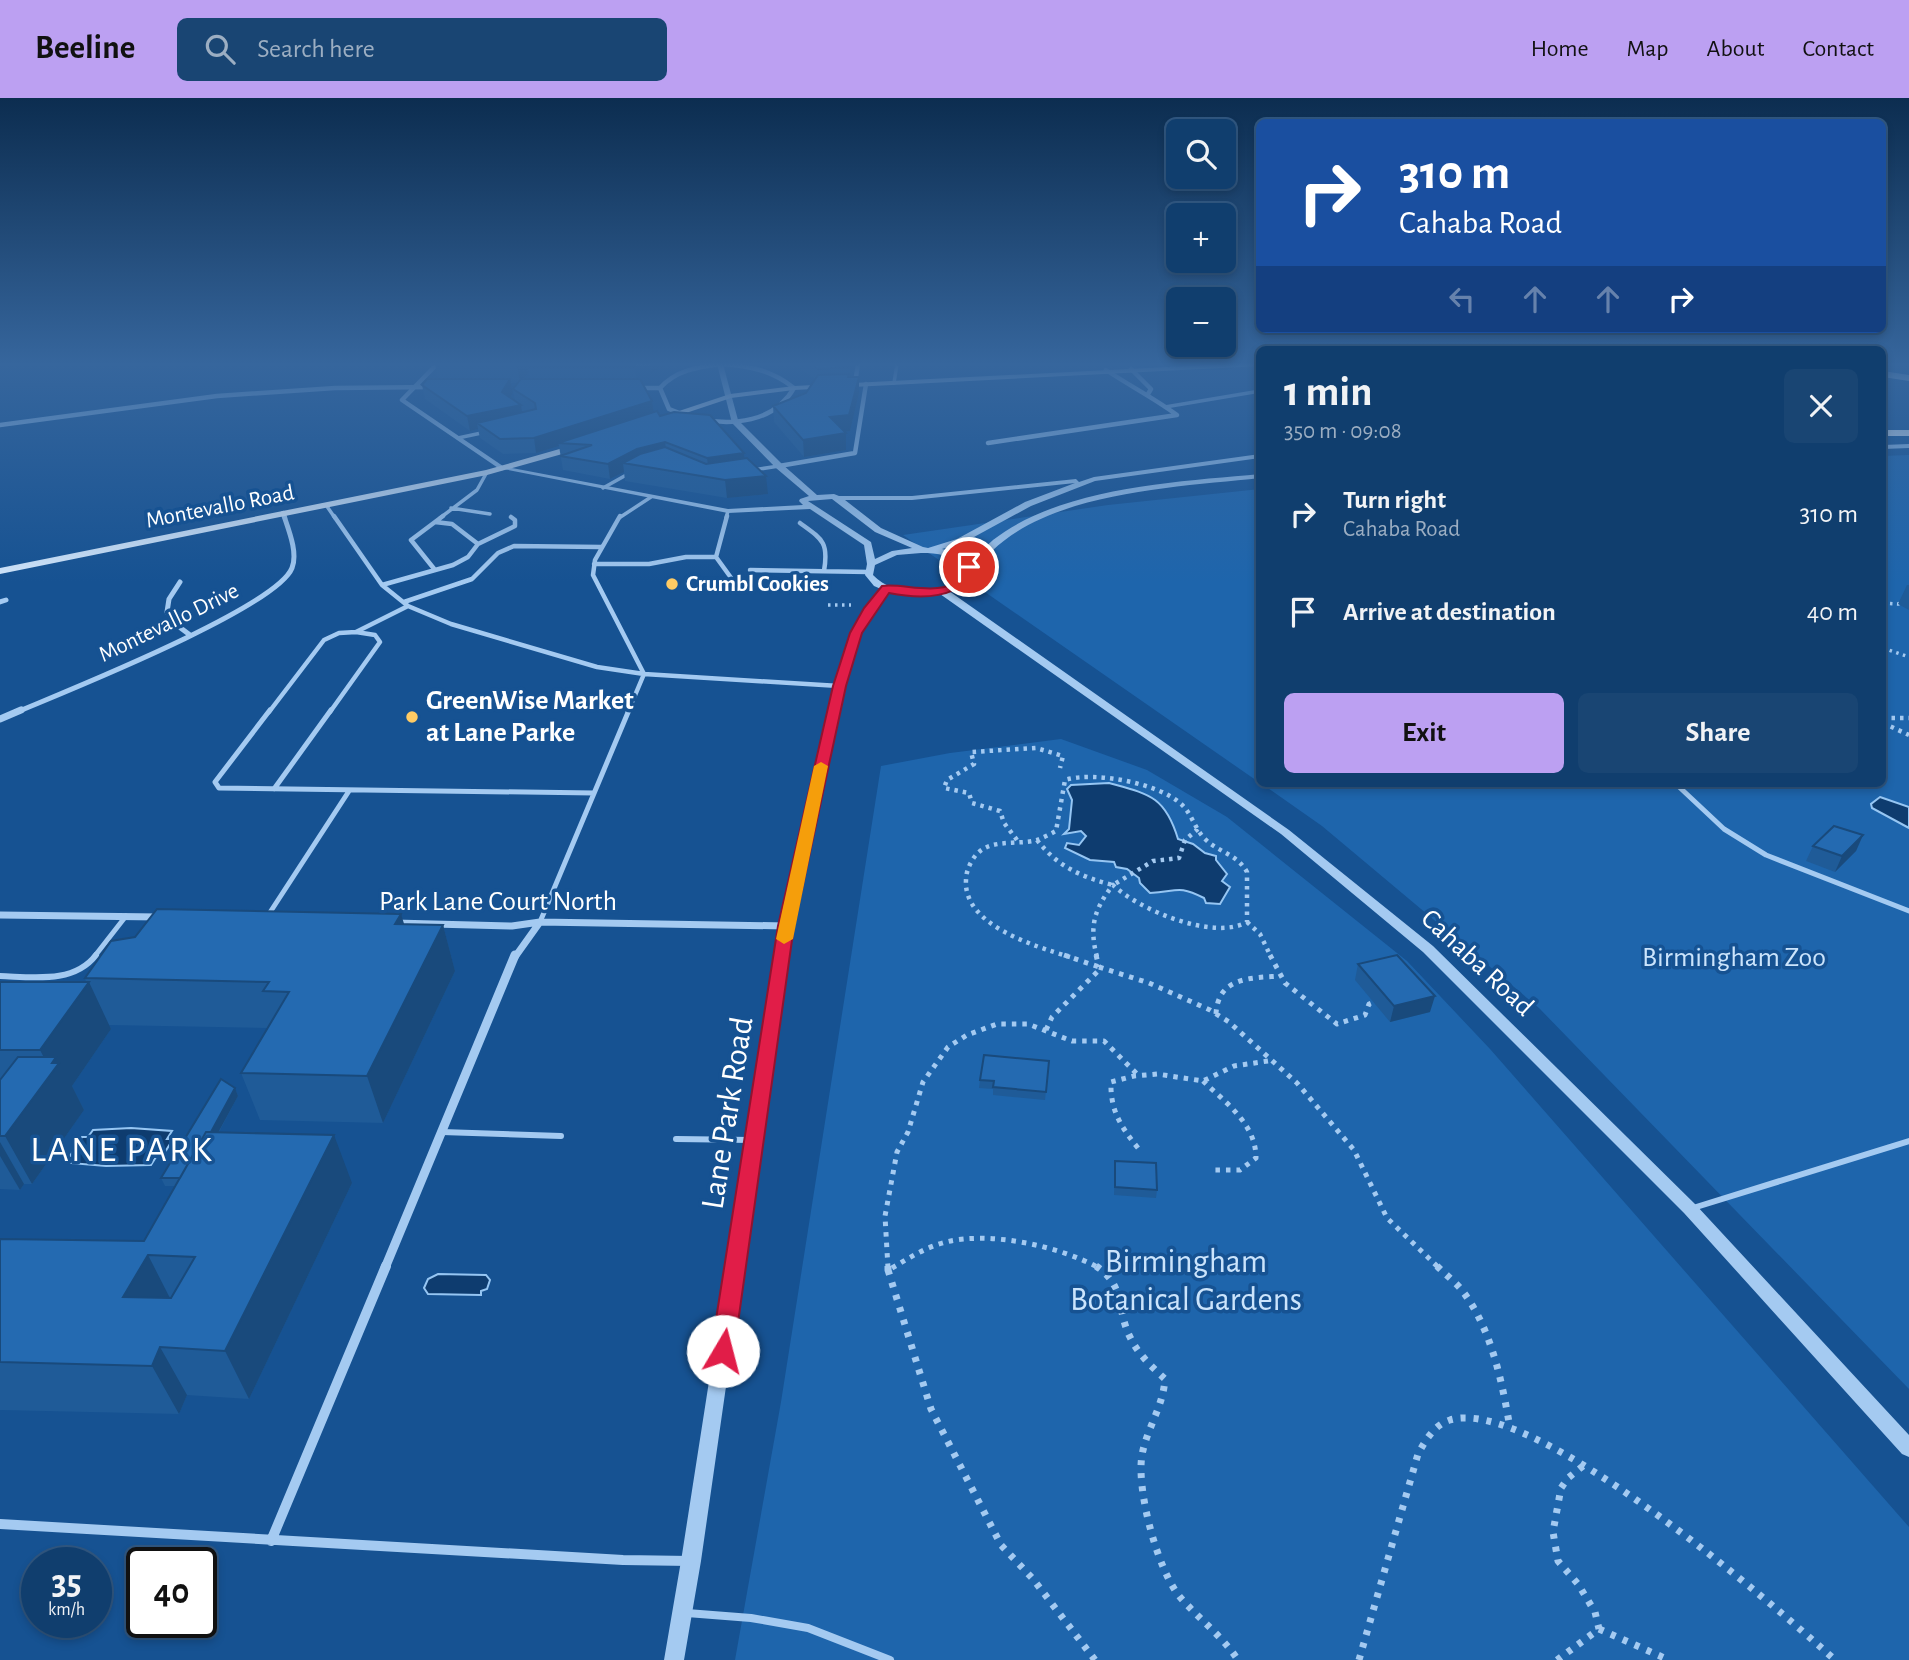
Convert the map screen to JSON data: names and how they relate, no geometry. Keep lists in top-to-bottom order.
{
  "streets": {
    "main road": ["Montevallo Road"],
    "street": [
      "Montevallo Drive",
      "Park Lane Court North",
      "Cahaba Road",
      "Lane Park Road"
    ]
  },
  "crossings": [
    ["Montevallo Road", "Montevallo Drive"],
    ["Park Lane Court North", "Lane Park Road"]
  ],
  "districts": ["LANE PARK"],
  "parks": ["Birmingham Zoo", "Birmingham Botanical Gardens"],
  "places": ["Crumbl Cookies", "GreenWise Market at Lane Parke"],
  "page": {
    "header": "Beeline",
    "search": "Search here",
    "nav": [
      "Home",
      "Map",
      "About",
      "Contact"
    ],
    "map_buttons": ["+", "−"],
    "turn": ["310 m", "Cahaba Road"],
    "heading": ["1 min", "350 m · 09:08"],
    "list": [
      {
        "name": "Turn right",
        "note": "Cahaba Road",
        "value": "310 m"
      },
      {
        "name": "Arrive at destination",
        "value": "40 m"
      }
    ],
    "buttons": ["Exit", "Share"],
    "speed": "35 km/h",
    "limit": "40"
  }
}
